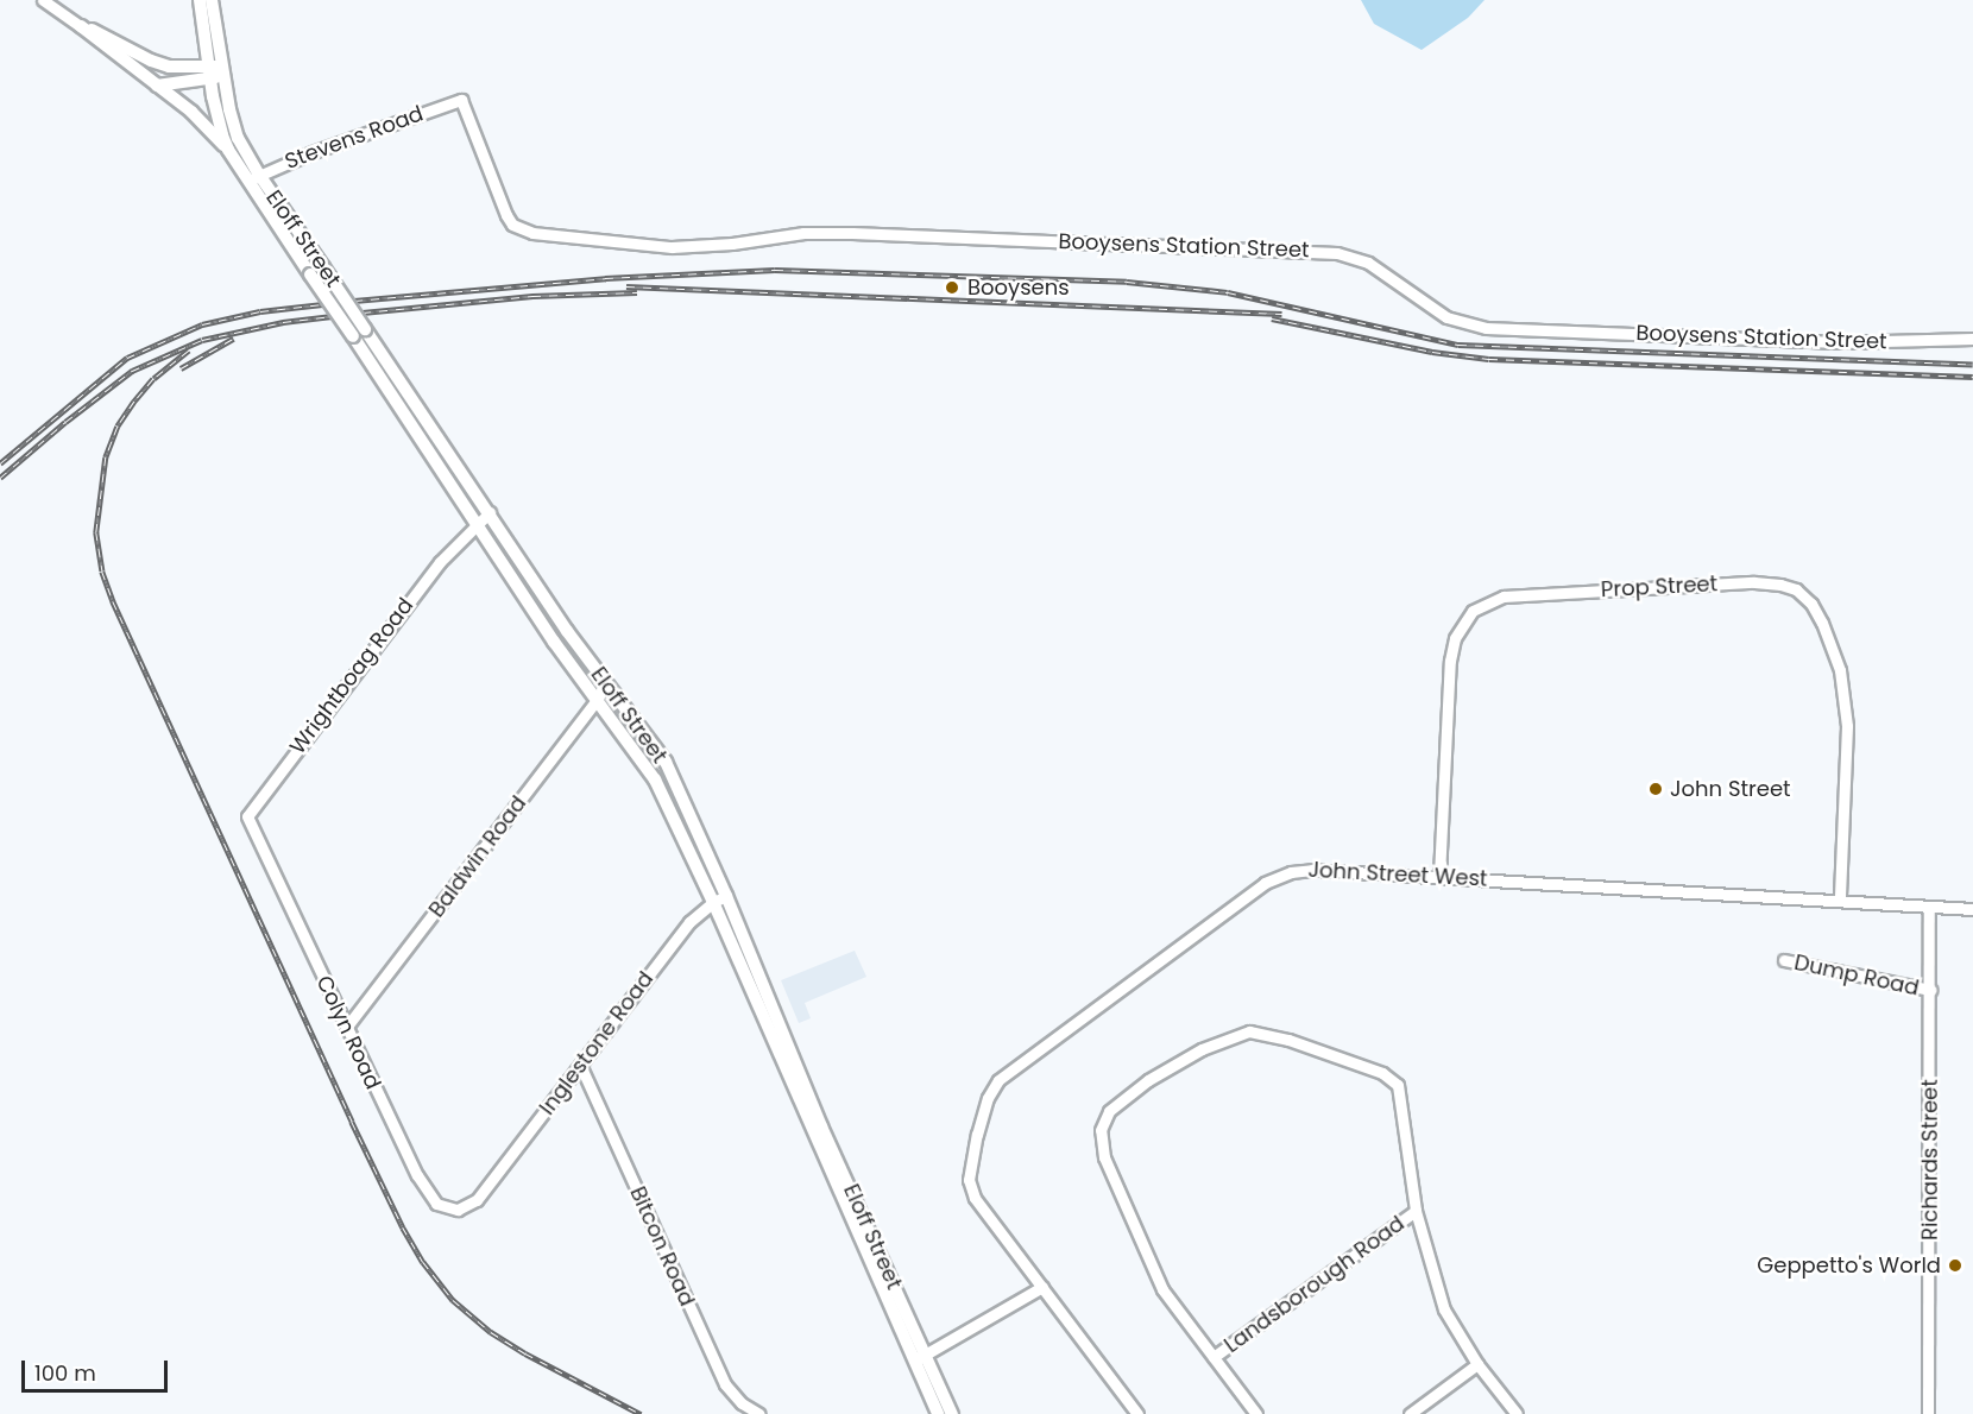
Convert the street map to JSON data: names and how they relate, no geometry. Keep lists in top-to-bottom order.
{
  "streets": {
    "street": [
      "Stevens Road",
      "Eloff Street",
      "Booysens Station Street",
      "Prop Street",
      "Wrightboag Road",
      "Baldwin Road",
      "John Street West",
      "Dump Road",
      "Colyn Road",
      "Inglestone Road",
      "Richards Street",
      "Bitcon Road",
      "Landsborough Road"
    ]
  },
  "crossings": [
    ["Stevens Road", "Eloff Street"],
    ["Stevens Road", "Booysens Station Street"],
    ["Eloff Street", "Wrightboag Road"],
    ["Eloff Street", "Baldwin Road"],
    ["Eloff Street", "Inglestone Road"],
    ["Prop Street", "John Street West"],
    ["Wrightboag Road", "Colyn Road"],
    ["Baldwin Road", "Colyn Road"],
    ["John Street West", "Richards Street"],
    ["Dump Road", "Richards Street"],
    ["Colyn Road", "Inglestone Road"],
    ["Inglestone Road", "Bitcon Road"]
  ],
  "places": ["Booysens", "John Street", "Geppetto's World"],
  "scale_bar": "100 m"
}
